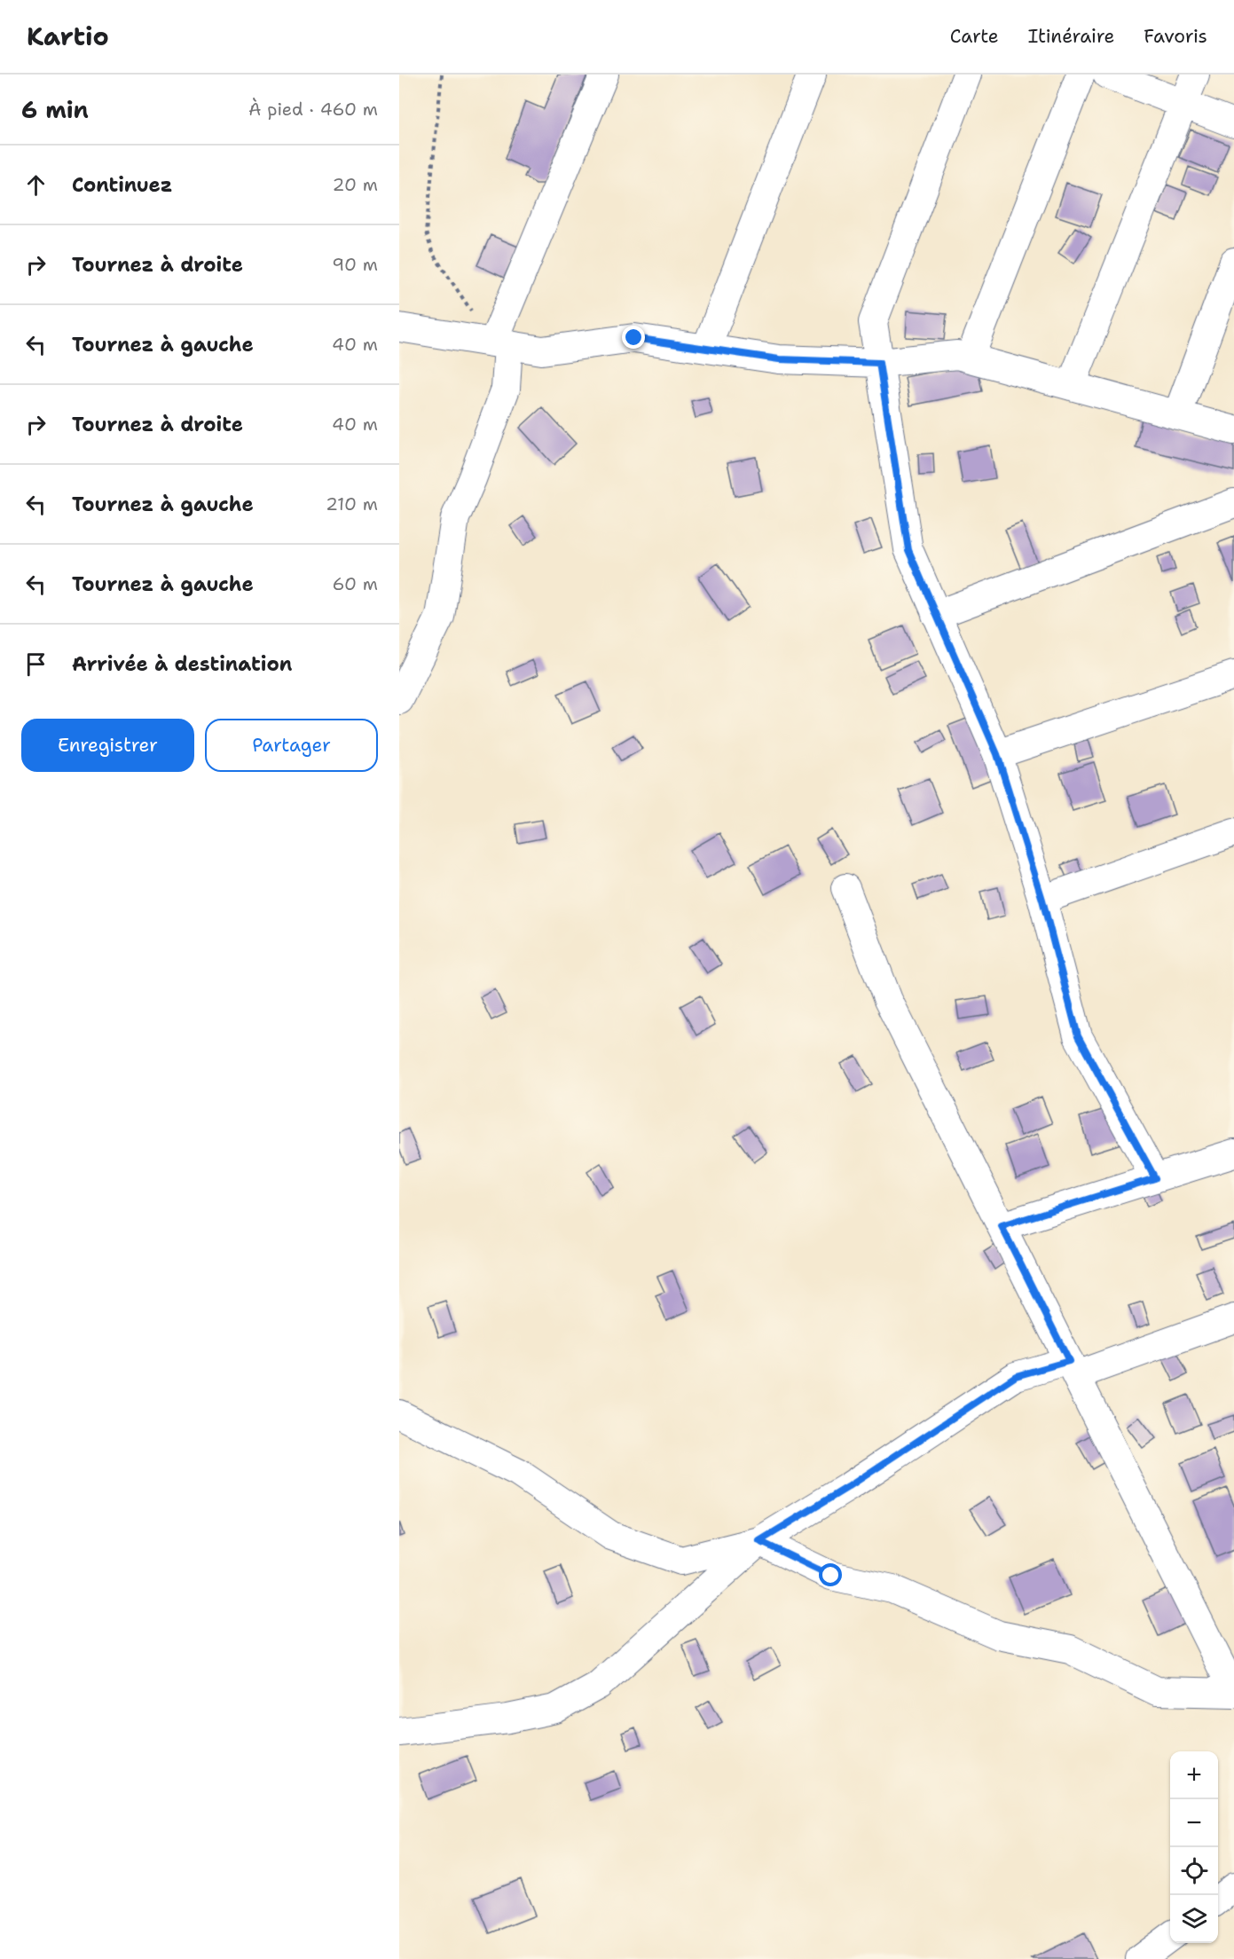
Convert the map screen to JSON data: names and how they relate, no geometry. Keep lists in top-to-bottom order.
{
  "page": {
    "header": "Kartio",
    "nav": ["Carte", "Itinéraire", "Favoris"],
    "heading": ["6 min", "À pied · 460 m"],
    "list": [
      ["Continuez", "20 m"],
      ["Tournez à droite", "90 m"],
      ["Tournez à gauche", "40 m"],
      ["Tournez à droite", "40 m"],
      ["Tournez à gauche", "210 m"],
      ["Tournez à gauche", "60 m"],
      "Arrivée à destination"
    ],
    "buttons": ["Enregistrer", "Partager"],
    "map_buttons": ["+", "−"]
  }
}
